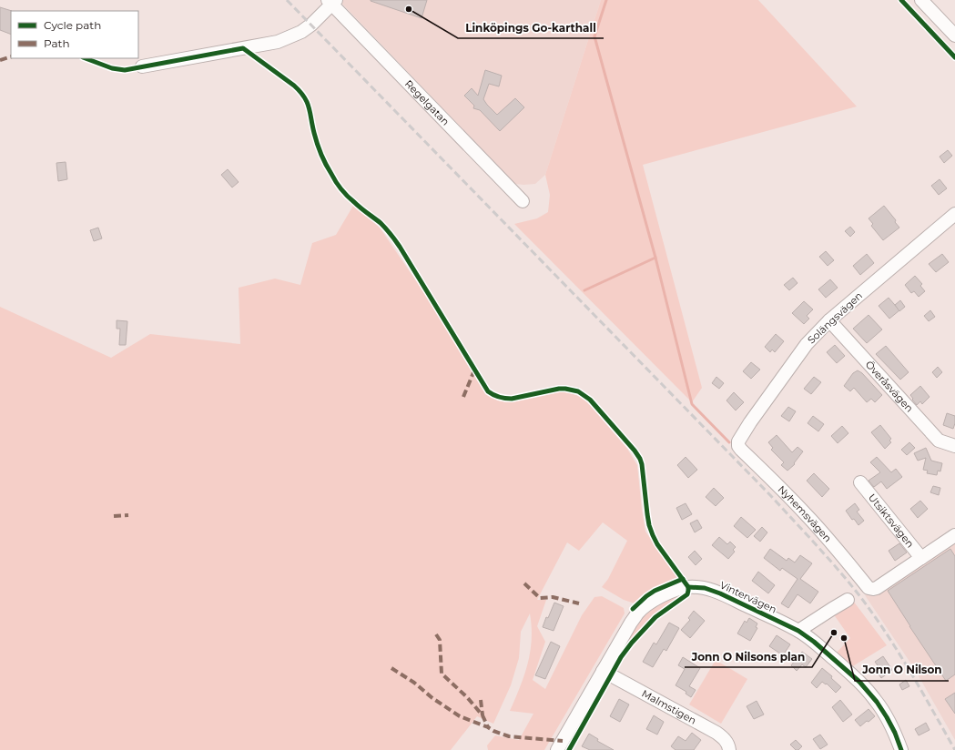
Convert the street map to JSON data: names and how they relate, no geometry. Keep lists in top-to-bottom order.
{
  "streets": {
    "street": [
      "Regelgatan",
      "Solängsvägen",
      "Överåsvägen",
      "Nyhemsvägen",
      "Utsiktsvägen",
      "Vintervägen",
      "Malmstigen"
    ]
  },
  "crossings": [
    ["Solängsvägen", "Överåsvägen"],
    ["Solängsvägen", "Nyhemsvägen"],
    ["Nyhemsvägen", "Utsiktsvägen"],
    ["Vintervägen", "Malmstigen"]
  ],
  "places": ["Linköpings Go-karthall", "Jonn O Nilsons plan", "Jonn O Nilson"],
  "legend": ["Cycle path", "Path"]
}
